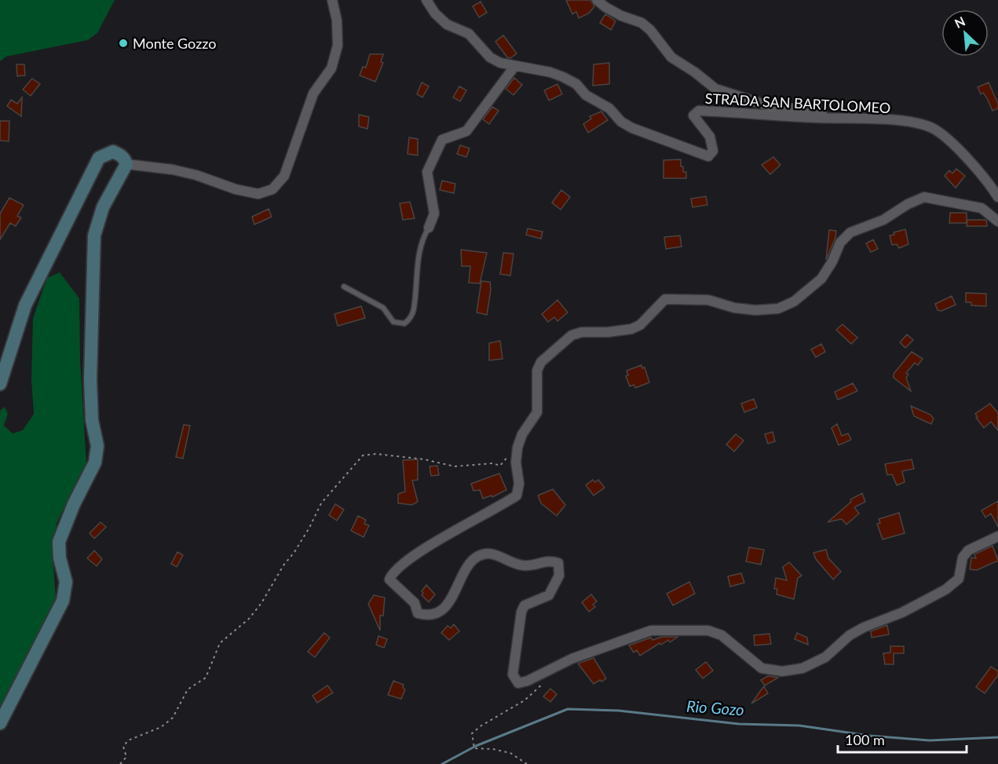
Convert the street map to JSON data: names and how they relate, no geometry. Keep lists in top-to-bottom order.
{
  "streets": {
    "street": ["STRADA SAN BARTOLOMEO"]
  },
  "water": ["Rio Gozo"],
  "places": ["Monte Gozzo"],
  "scale_bar": "100 m",
  "north": "top left"
}
